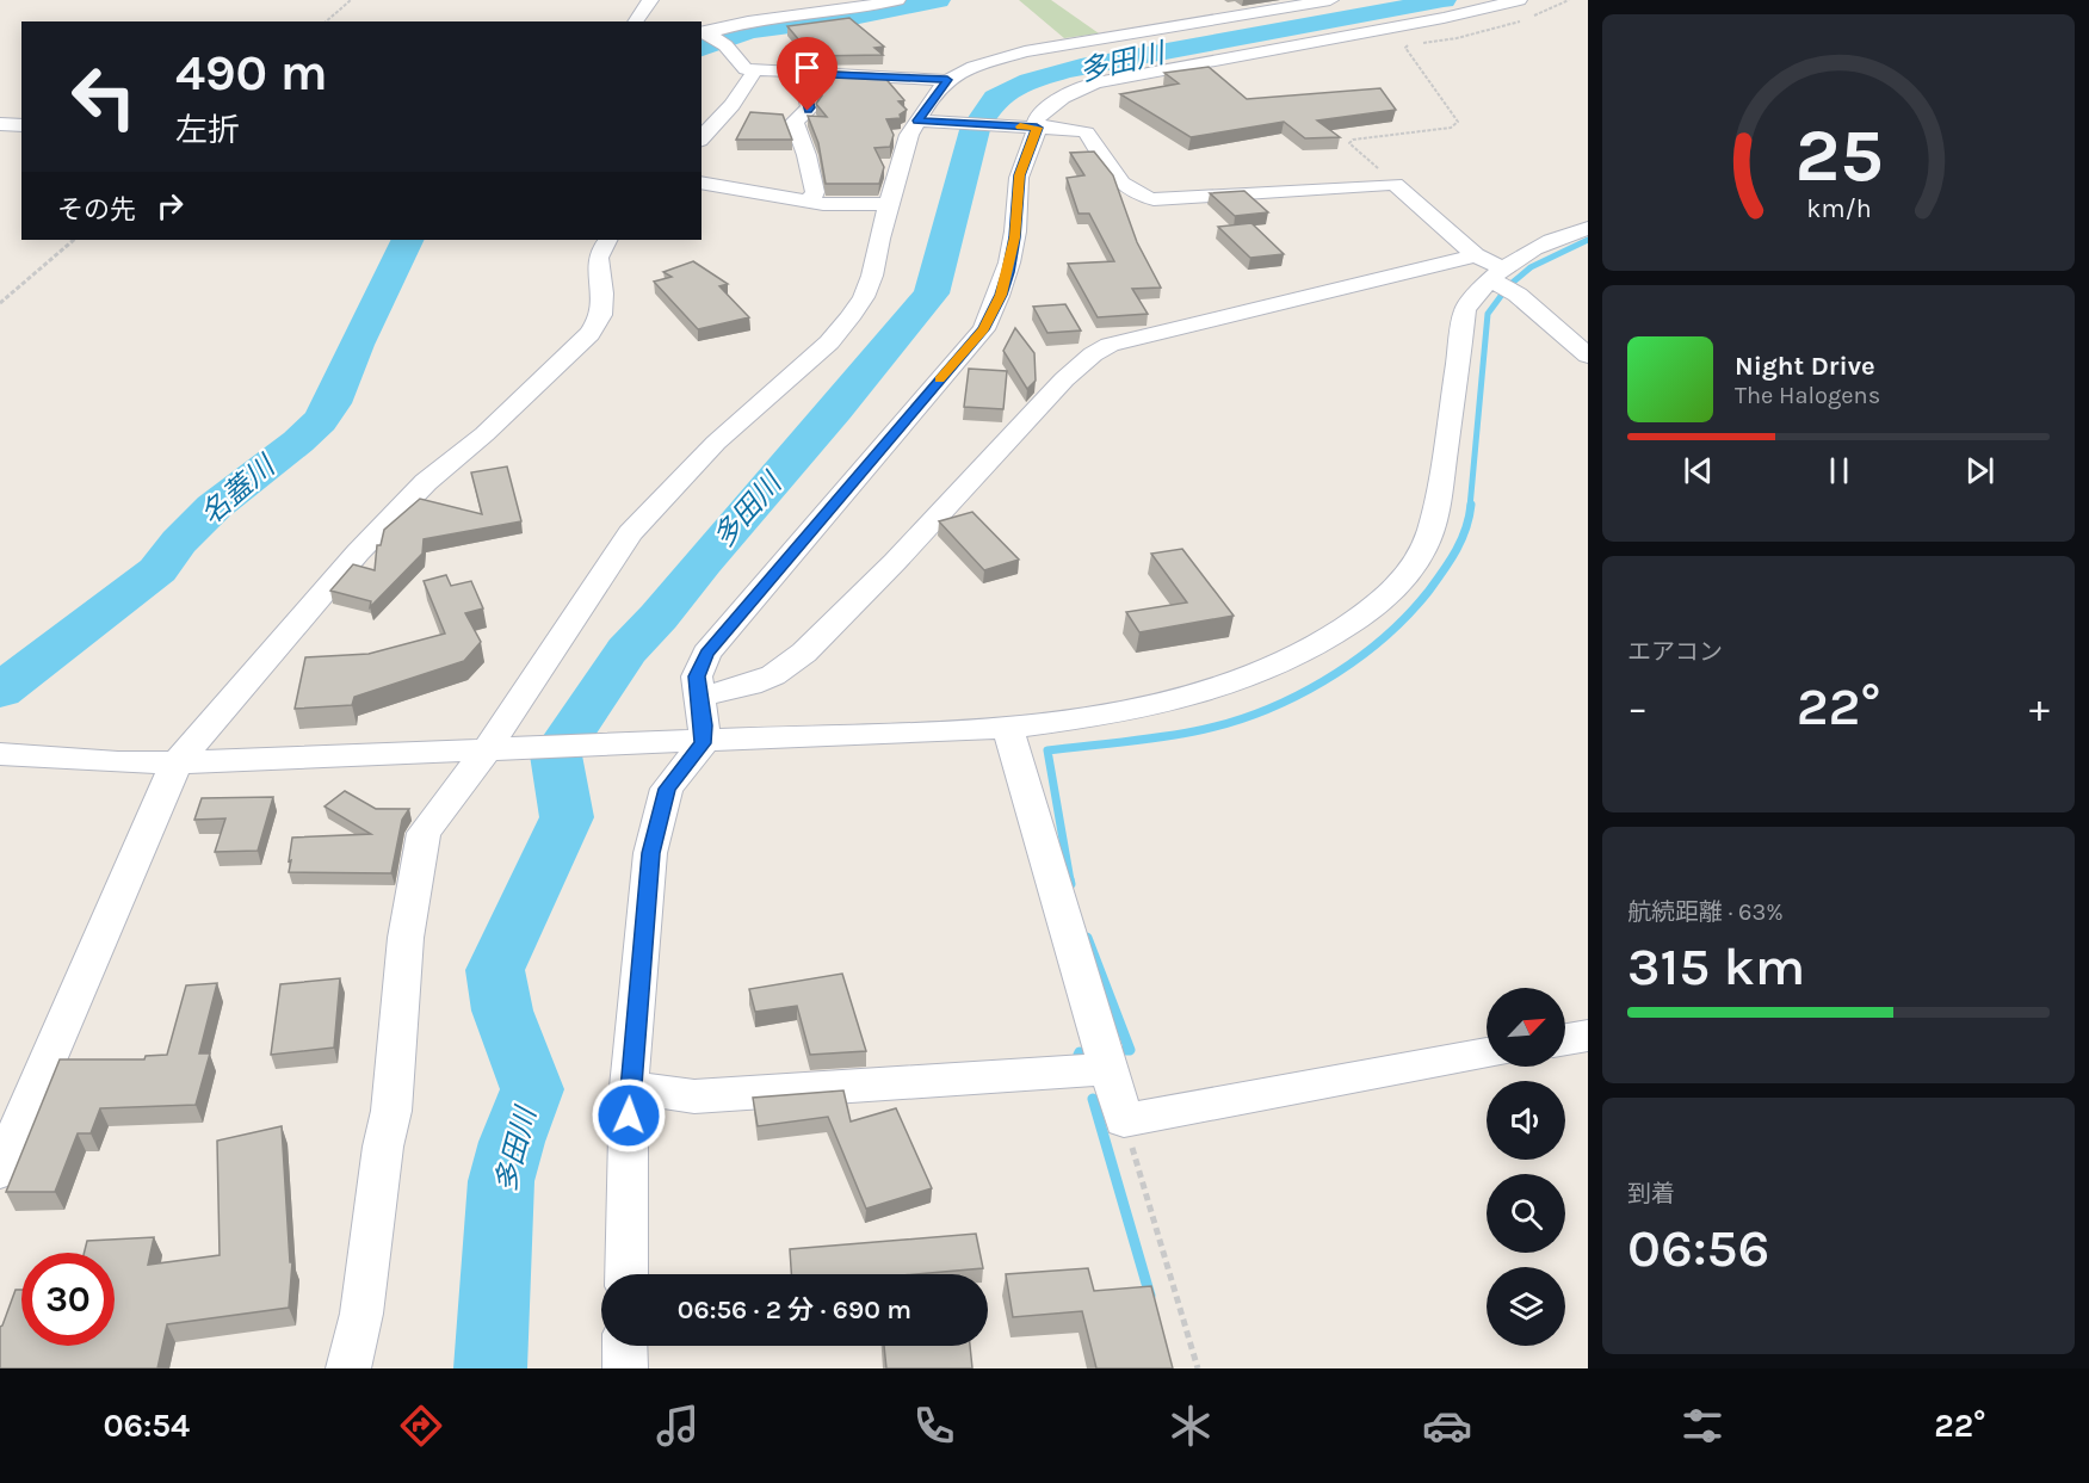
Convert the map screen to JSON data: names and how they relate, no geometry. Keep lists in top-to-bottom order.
{
  "water": ["多田川", "名蓋川"],
  "north": "top right",
  "page": {
    "turn": ["490 m", "左折"],
    "then": "その先",
    "song": ["Night Drive", "The Halogens"],
    "tile": [
      "エアコン",
      ["航続距離 · 63%", "315 km"],
      ["到着", "06:56"]
    ],
    "heat": ["−", "22°", "+"],
    "limit": "30",
    "trip": "06:56 · 2 分 · 690 m",
    "tabs": ["06:54", "22°"],
    "gauge": ["25", "km/h"]
  }
}
